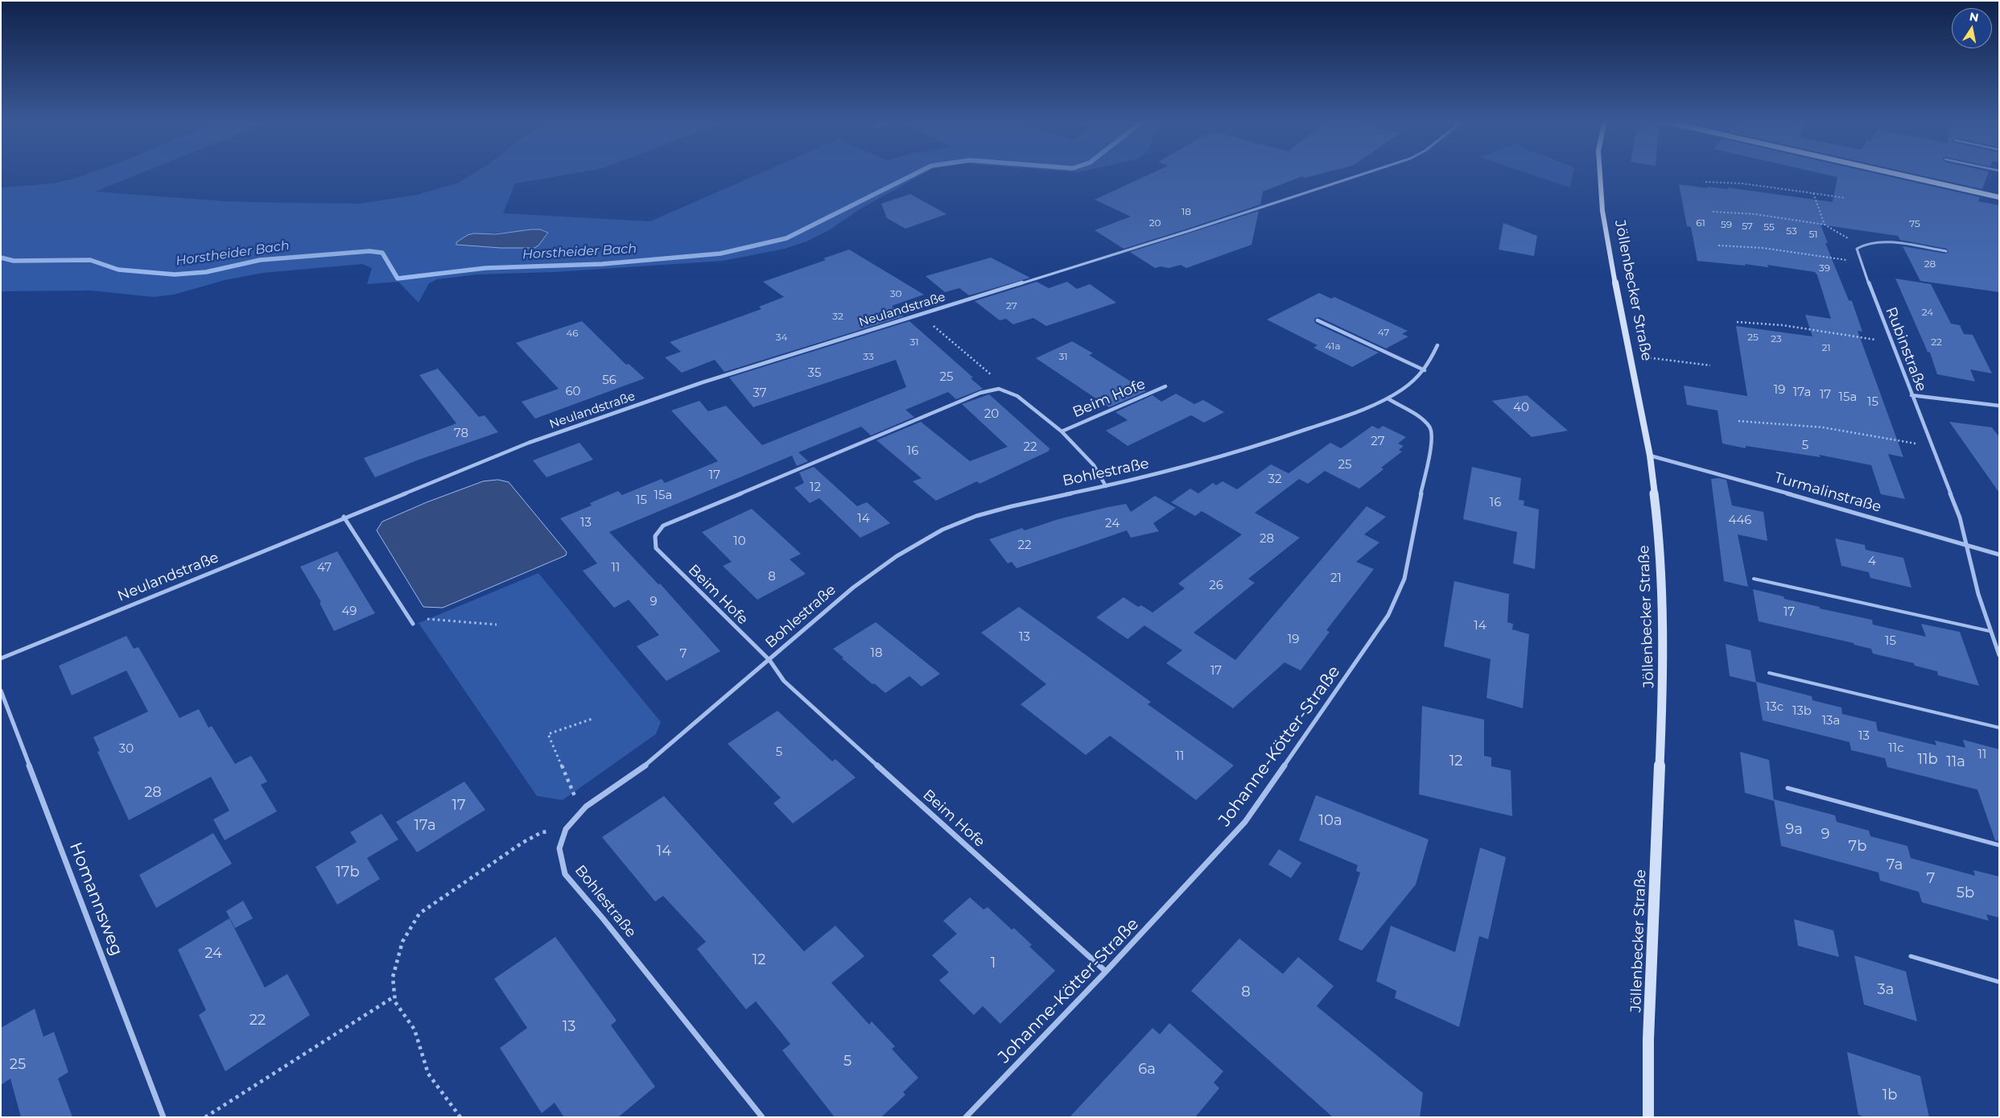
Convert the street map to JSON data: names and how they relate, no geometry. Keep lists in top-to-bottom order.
{
  "streets": {
    "main road": ["Jöllenbecker Straße"],
    "street": [
      "Neulandstraße",
      "Rubinstraße",
      "Beim Hofe",
      "Bohlestraße",
      "Turmalinstraße",
      "Johanne-Kötter-Straße",
      "Homannsweg"
    ]
  },
  "crossings": [
    ["Jöllenbecker Straße", "Turmalinstraße"],
    ["Rubinstraße", "Turmalinstraße"],
    ["Beim Hofe", "Bohlestraße"],
    ["Beim Hofe", "Johanne-Kötter-Straße"],
    ["Bohlestraße", "Johanne-Kötter-Straße"]
  ],
  "water": ["Horstheider Bach"],
  "house_numbers": [
    "18",
    "20",
    "61",
    "75",
    "59",
    "57",
    "55",
    "53",
    "51",
    "28",
    "39",
    "30",
    "27",
    "24",
    "32",
    "47",
    "46",
    "34",
    "25",
    "23",
    "31",
    "22",
    "41a",
    "21",
    "33",
    "31",
    "35",
    "25",
    "56",
    "19",
    "60",
    "17a",
    "37",
    "17",
    "15a",
    "15",
    "40",
    "20",
    "78",
    "27",
    "5",
    "22",
    "16",
    "25",
    "17",
    "32",
    "12",
    "15a",
    "15",
    "16",
    "14",
    "446",
    "13",
    "24",
    "28",
    "10",
    "22",
    "4",
    "47",
    "11",
    "8",
    "21",
    "26",
    "9",
    "49",
    "17",
    "14",
    "13",
    "19",
    "15",
    "18",
    "7",
    "17",
    "13c",
    "13b",
    "13a",
    "13",
    "11c",
    "30",
    "5",
    "11",
    "11",
    "11b",
    "12",
    "11a",
    "28",
    "17",
    "10a",
    "17a",
    "9a",
    "9",
    "7b",
    "14",
    "7a",
    "17b",
    "7",
    "5b",
    "24",
    "12",
    "1",
    "3a",
    "8",
    "22",
    "13",
    "5",
    "25",
    "6a",
    "1b"
  ],
  "north": "top"
}
